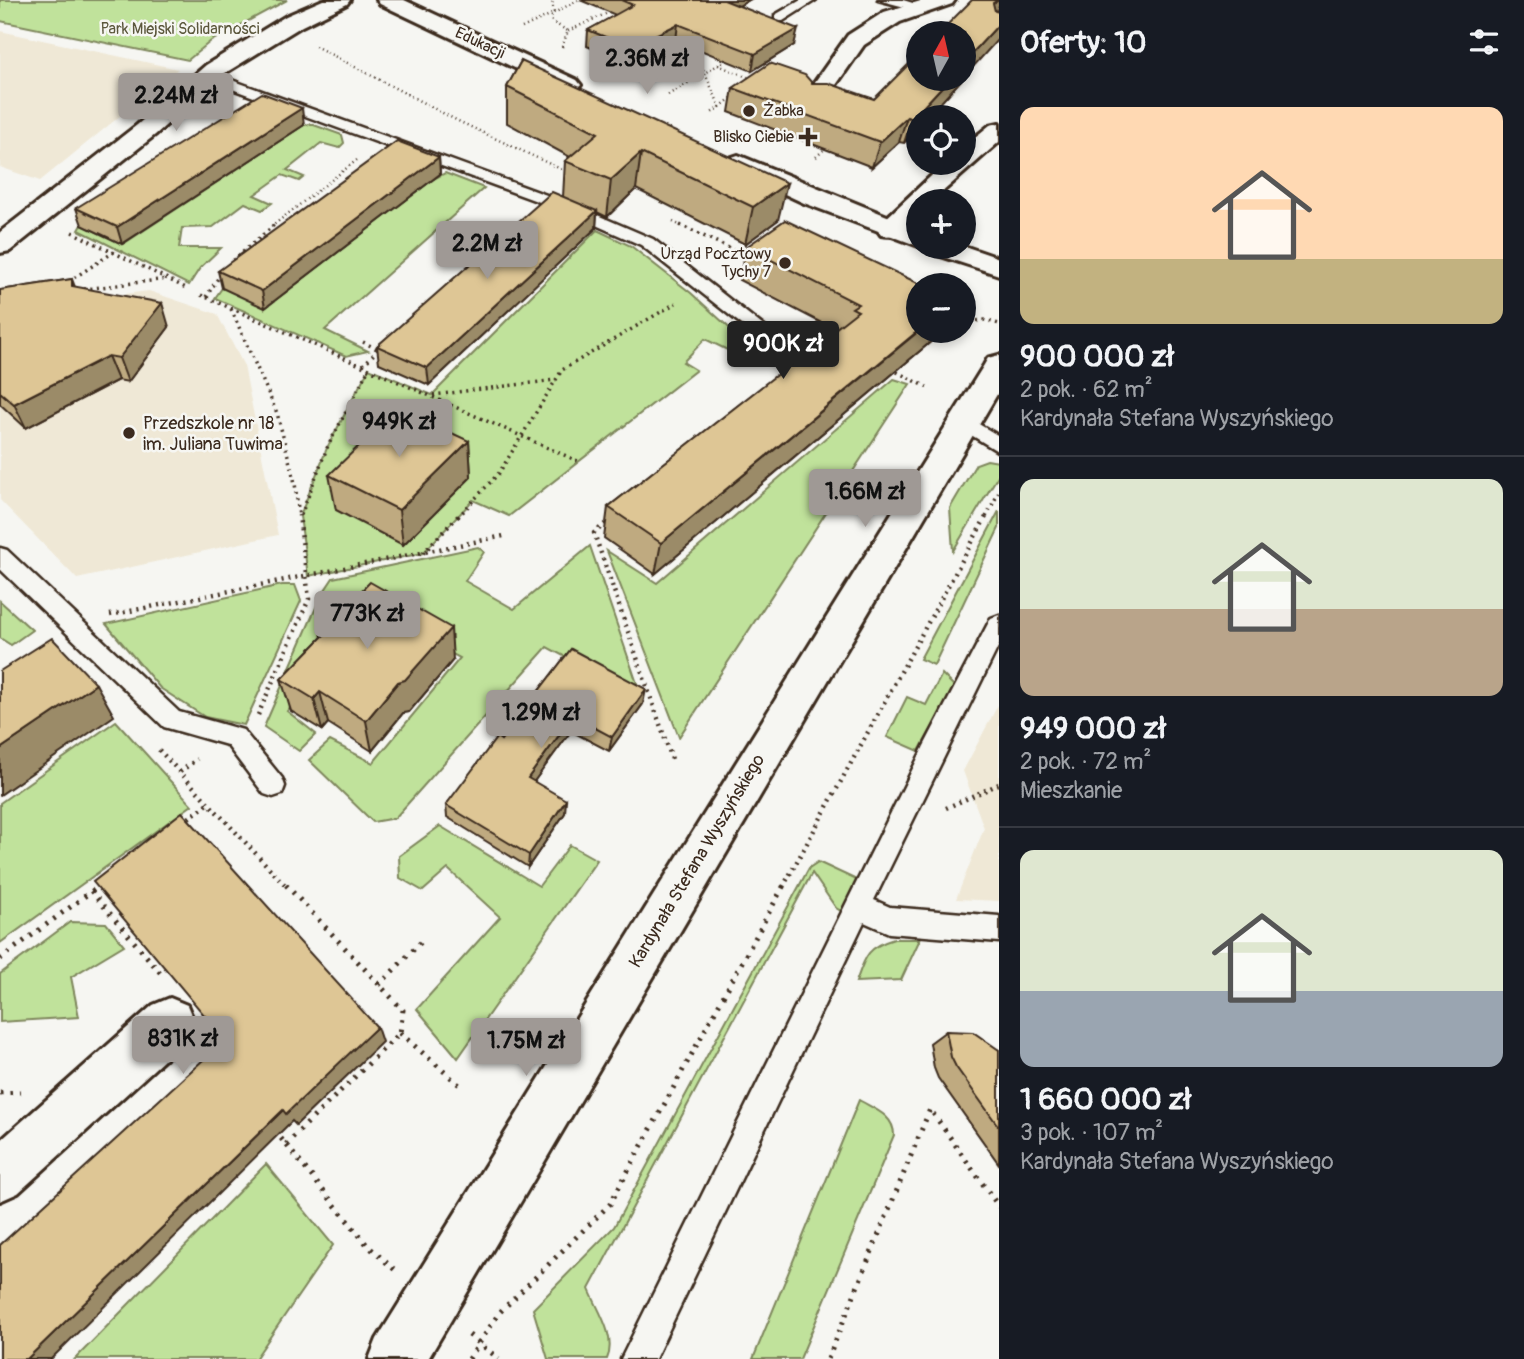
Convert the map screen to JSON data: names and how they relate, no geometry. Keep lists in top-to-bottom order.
{
  "streets": {
    "street": ["Edukacji", "Kardynała Stefana Wyszyńskiego"]
  },
  "parks": ["Park Miejski Solidarności"],
  "places": {
    "other": ["Żabka", "Urząd Pocztowy Tychy 7", "Przedszkole nr 18 im. Juliana Tuwima"],
    "health": ["Blisko Ciebie"]
  },
  "north": "top",
  "page": {
    "heading": "Oferty: 10",
    "map_buttons": ["+", "−"],
    "price": [
      "2.36M zł",
      "2.24M zł",
      "2.2M zł",
      "900K zł",
      "949K zł",
      "1.66M zł",
      "773K zł",
      "1.29M zł",
      "831K zł",
      "1.75M zł"
    ],
    "list": [
      {
        "name": "900 000 zł",
        "note": "2 pok. · 62 m² · Kardynała Stefana Wyszyńskiego"
      },
      {
        "name": "949 000 zł",
        "note": "2 pok. · 72 m² · Mieszkanie"
      },
      {
        "name": "1 660 000 zł",
        "note": "3 pok. · 107 m² · Kardynała Stefana Wyszyńskiego"
      }
    ]
  }
}
